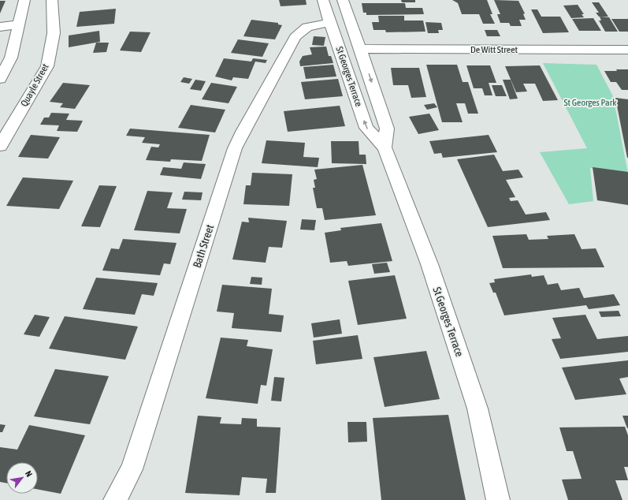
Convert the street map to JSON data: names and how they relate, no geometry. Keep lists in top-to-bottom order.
{
  "streets": {
    "street": [
      "De Witt Street",
      "St Georges Terrace",
      "Quayle Street",
      "Bath Street"
    ]
  },
  "crossings": [
    ["De Witt Street", "St Georges Terrace"],
    ["St Georges Terrace", "Bath Street"]
  ],
  "parks": ["St Georges Park"],
  "north": "top right"
}
